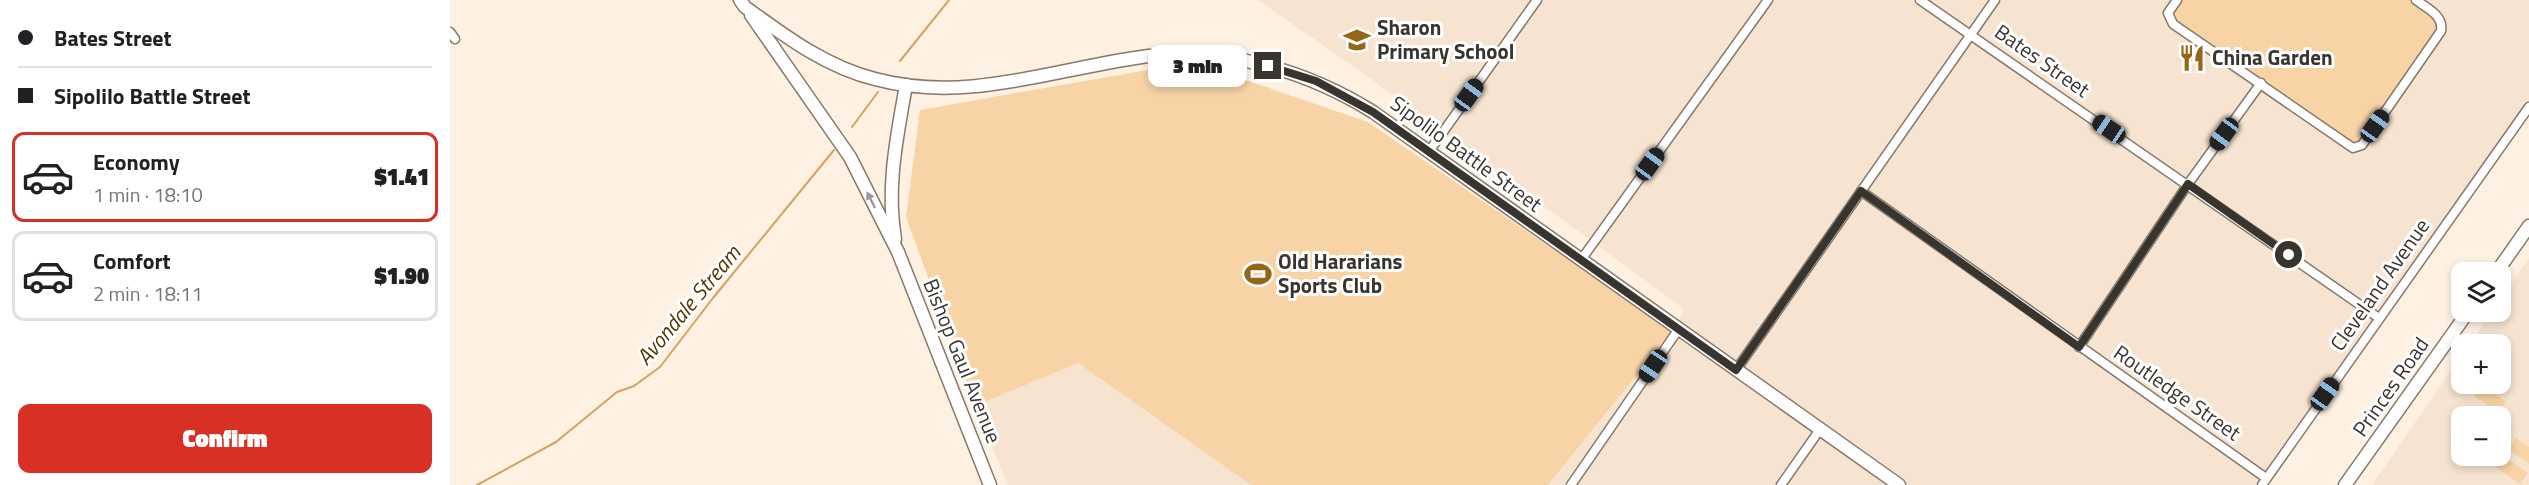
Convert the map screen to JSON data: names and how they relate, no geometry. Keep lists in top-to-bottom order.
{
  "streets": {
    "main road": ["Sipolilo Battle Street", "Bishop Gaul Avenue", "Princes Road"],
    "street": ["Bates Street", "Cleveland Avenue", "Routledge Street"]
  },
  "crossings": [
    ["Bates Street", "Cleveland Avenue"],
    ["Cleveland Avenue", "Routledge Street"]
  ],
  "water": ["Avondale Stream"],
  "places": {
    "school or university": ["Sharon Primary School"],
    "restaurant": ["China Garden"],
    "sports": ["Old Hararians Sports Club"]
  },
  "page": {
    "banner": ["Bates Street", "Sipolilo Battle Street"],
    "bubble": "3 min",
    "list": [
      {
        "name": "Economy",
        "note": "1 min · 18:10",
        "value": "$1.41"
      },
      {
        "name": "Comfort",
        "note": "2 min · 18:11",
        "value": "$1.90"
      }
    ],
    "map_buttons": ["+", "−"],
    "buttons": "Confirm"
  }
}
